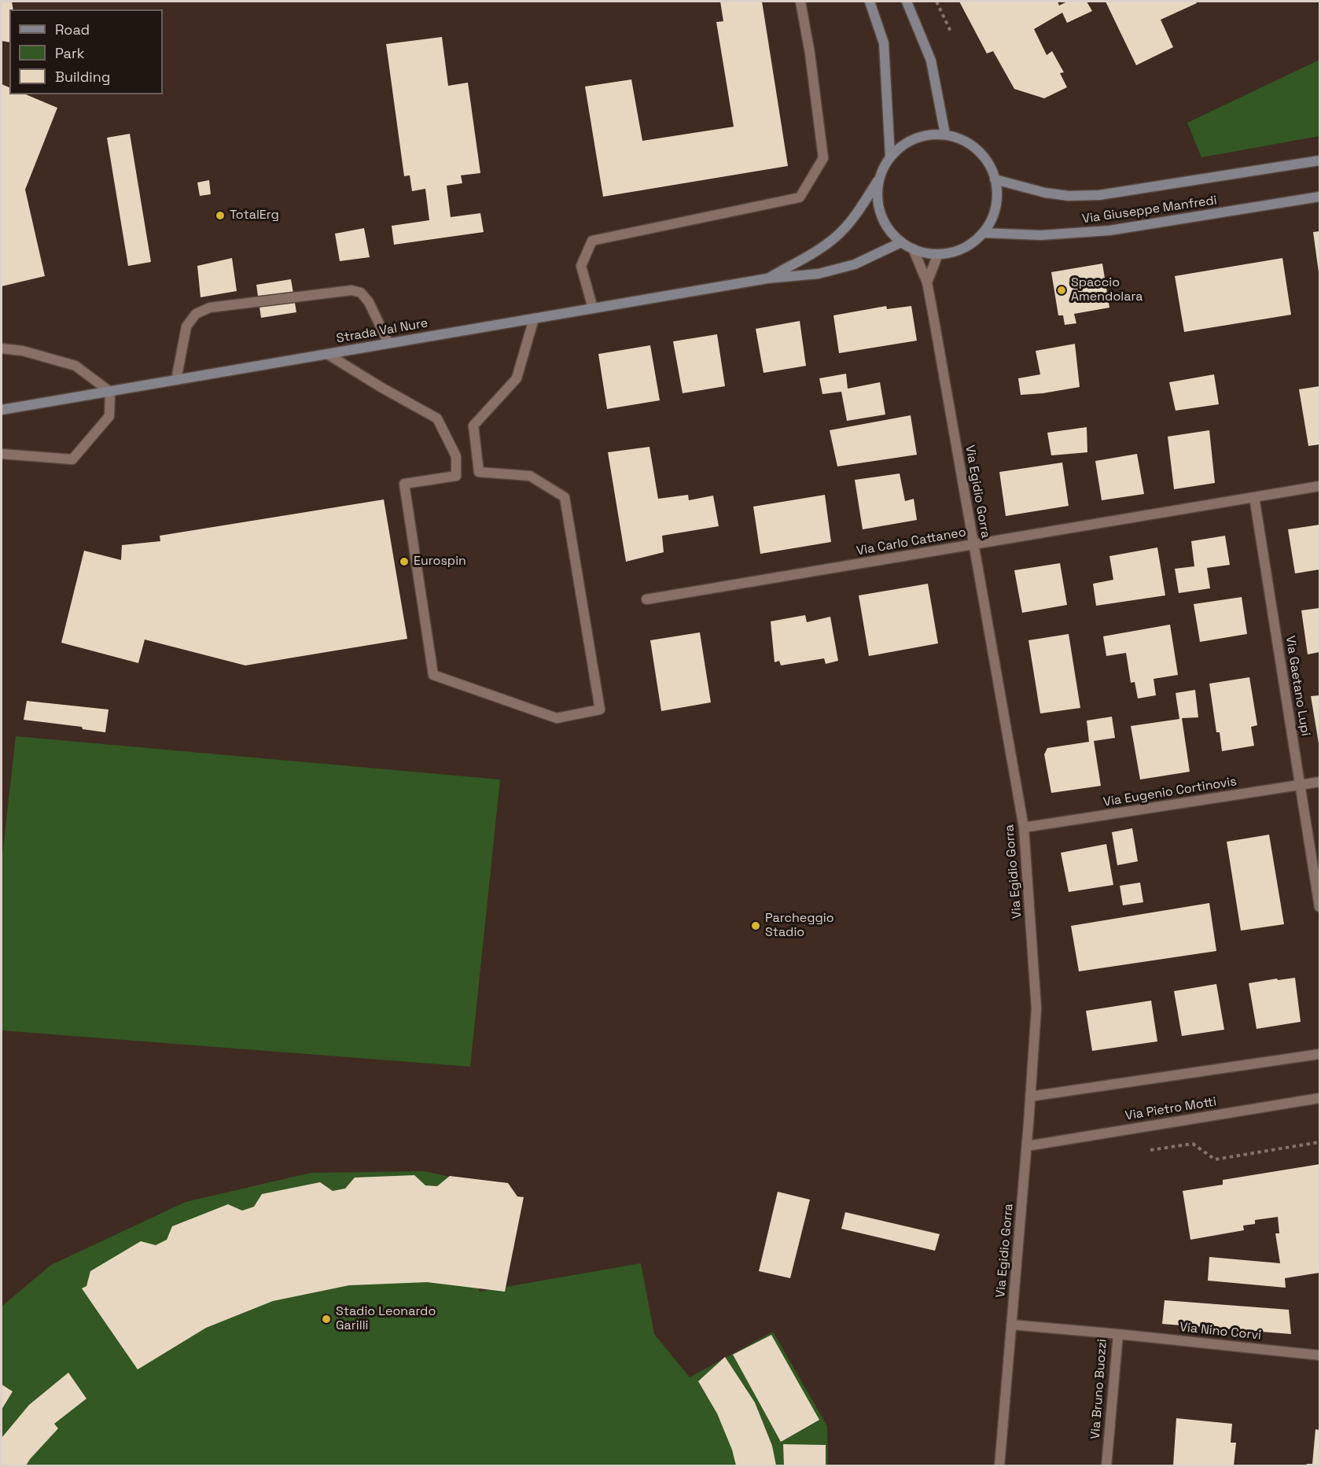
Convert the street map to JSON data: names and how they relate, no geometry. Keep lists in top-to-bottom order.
{
  "streets": {
    "main road": ["Via Giuseppe Manfredi", "Strada Val Nure"],
    "street": [
      "Via Egidio Gorra",
      "Via Carlo Cattaneo",
      "Via Gaetano Lupi",
      "Via Eugenio Cortinovis",
      "Via Pietro Motti",
      "Via Nino Corvi",
      "Via Bruno Buozzi"
    ]
  },
  "crossings": [
    ["Via Giuseppe Manfredi", "Strada Val Nure"],
    ["Via Giuseppe Manfredi", "Via Egidio Gorra"],
    ["Strada Val Nure", "Via Egidio Gorra"],
    ["Via Egidio Gorra", "Via Carlo Cattaneo"],
    ["Via Egidio Gorra", "Via Eugenio Cortinovis"],
    ["Via Egidio Gorra", "Via Pietro Motti"],
    ["Via Egidio Gorra", "Via Bruno Buozzi"],
    ["Via Carlo Cattaneo", "Via Gaetano Lupi"],
    ["Via Gaetano Lupi", "Via Eugenio Cortinovis"],
    ["Via Nino Corvi", "Via Bruno Buozzi"]
  ],
  "places": [
    "TotalErg",
    "Spaccio Amendolara",
    "Eurospin",
    "Parcheggio Stadio",
    "Stadio Leonardo Garilli"
  ],
  "legend": ["Road", "Park", "Building"]
}
